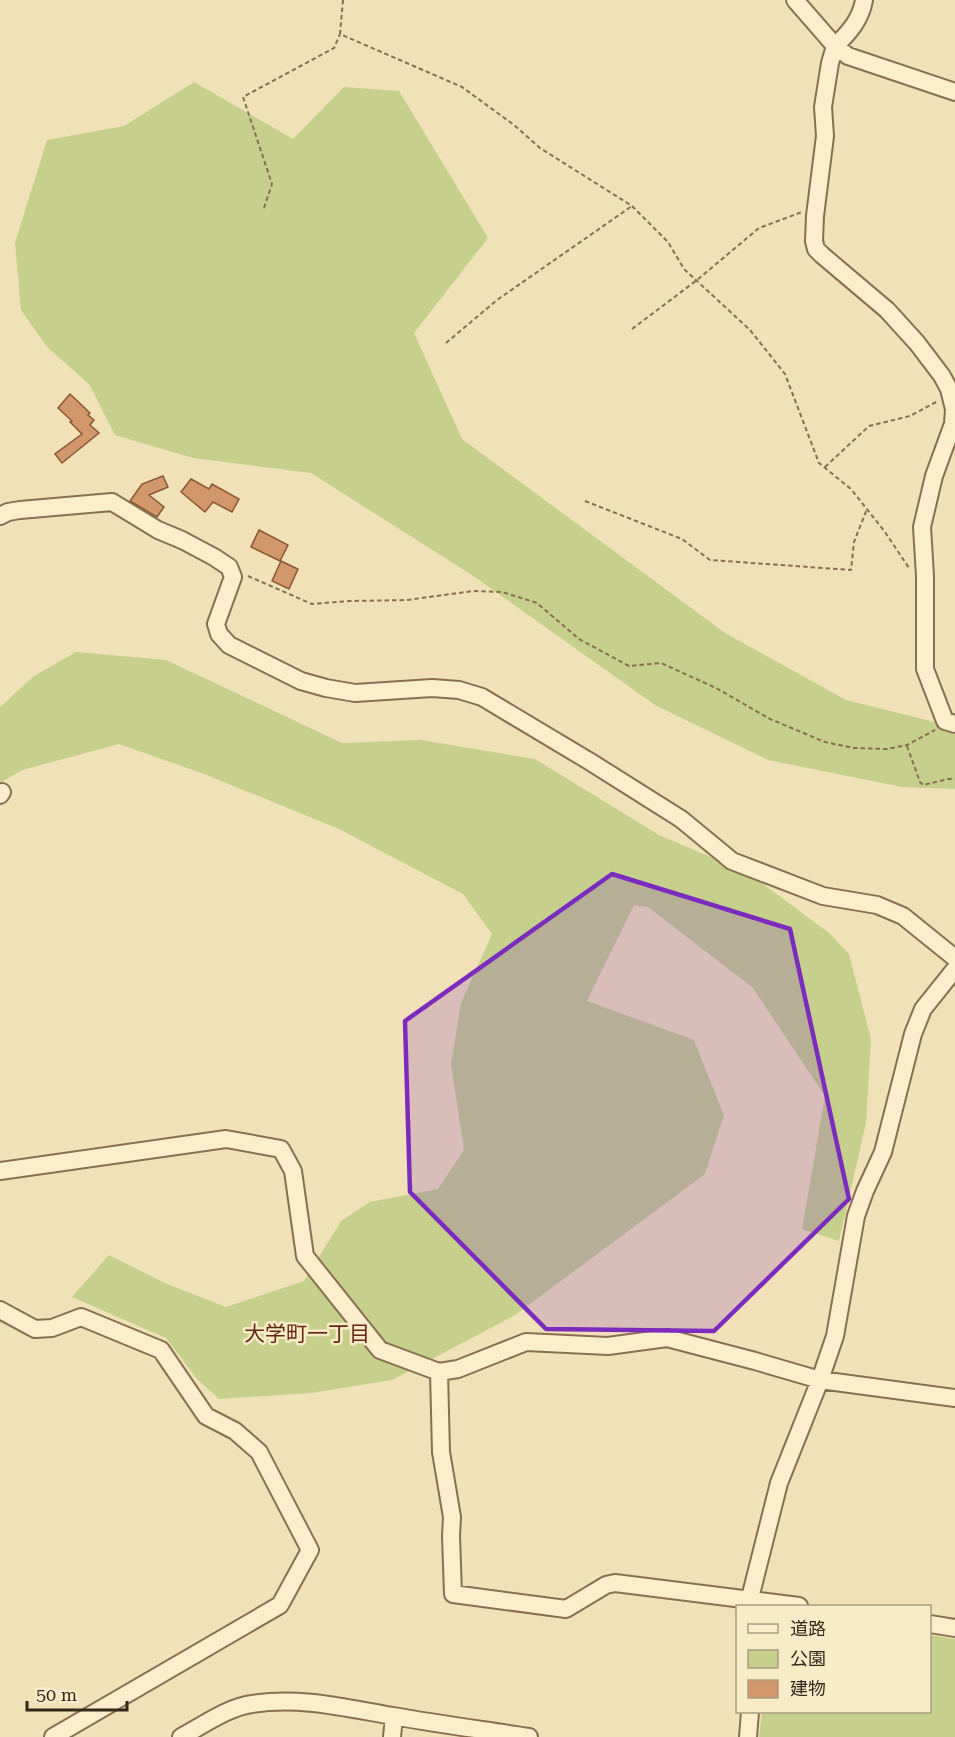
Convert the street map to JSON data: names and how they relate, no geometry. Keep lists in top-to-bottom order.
{
  "districts": ["大学町一丁目"],
  "legend": ["道路", "公園", "建物"],
  "scale_bar": "50 m"
}
